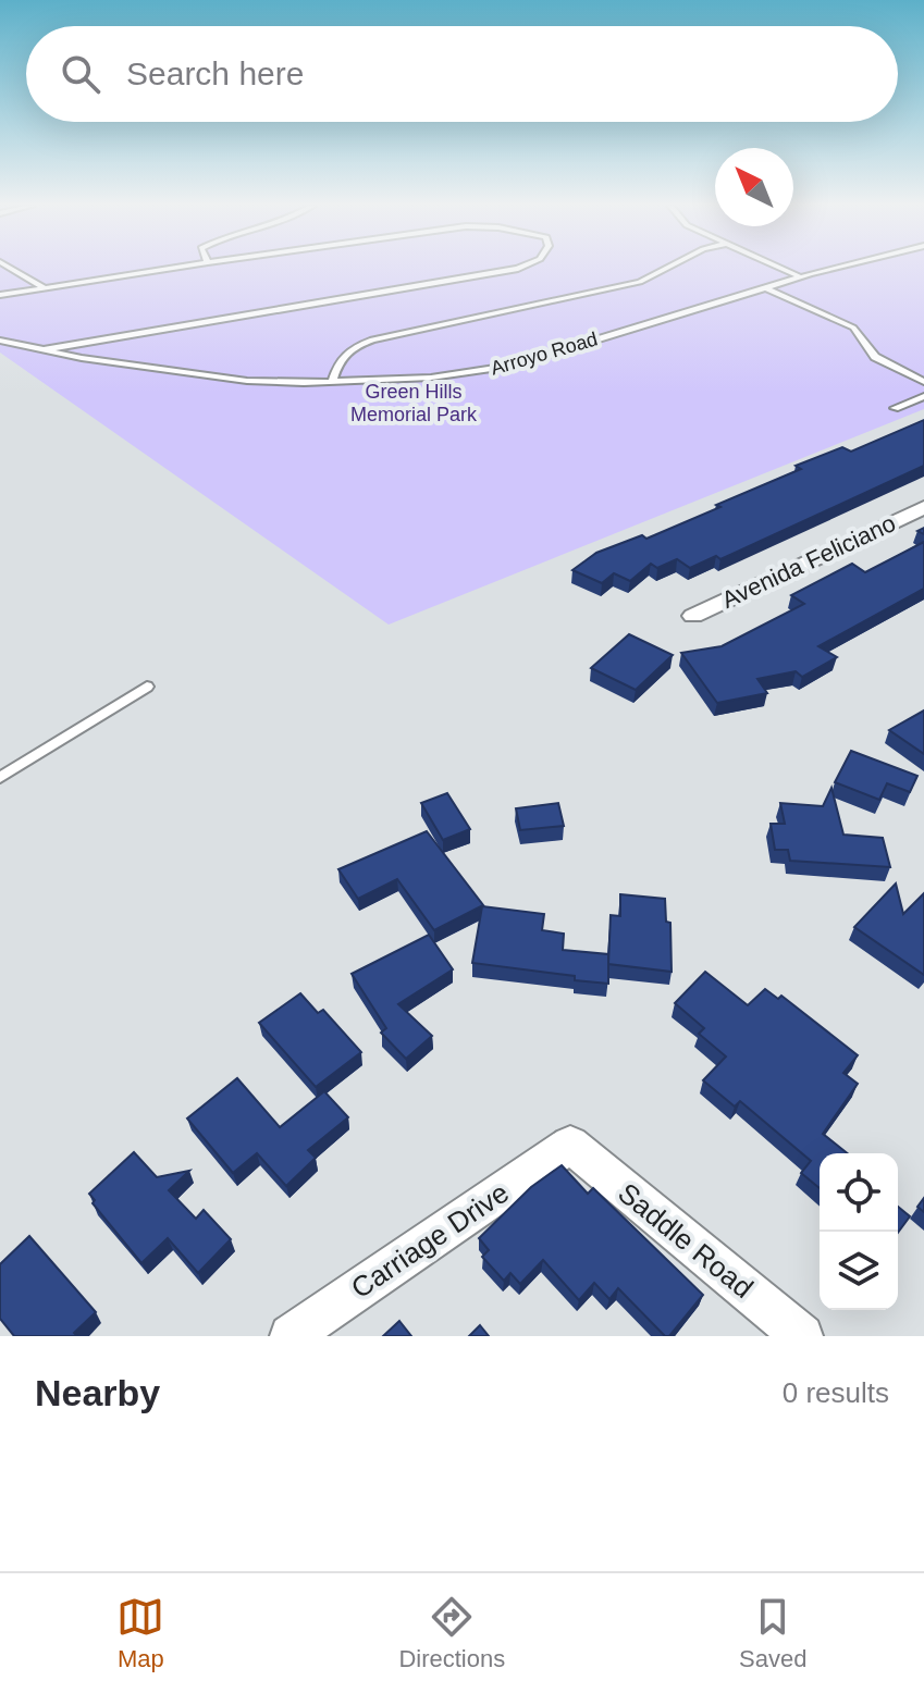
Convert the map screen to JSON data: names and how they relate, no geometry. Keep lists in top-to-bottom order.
{
  "streets": {
    "street": ["Avenida Feliciano", "Carriage Drive", "Saddle Road"],
    "lane": ["Arroyo Road"]
  },
  "crossings": [
    ["Carriage Drive", "Saddle Road"]
  ],
  "parks": ["Green Hills Memorial Park"],
  "north": "top left",
  "page": {
    "search": "Search here",
    "heading": ["Nearby", "0 results"],
    "nav": ["Map", "Directions", "Saved"]
  }
}
